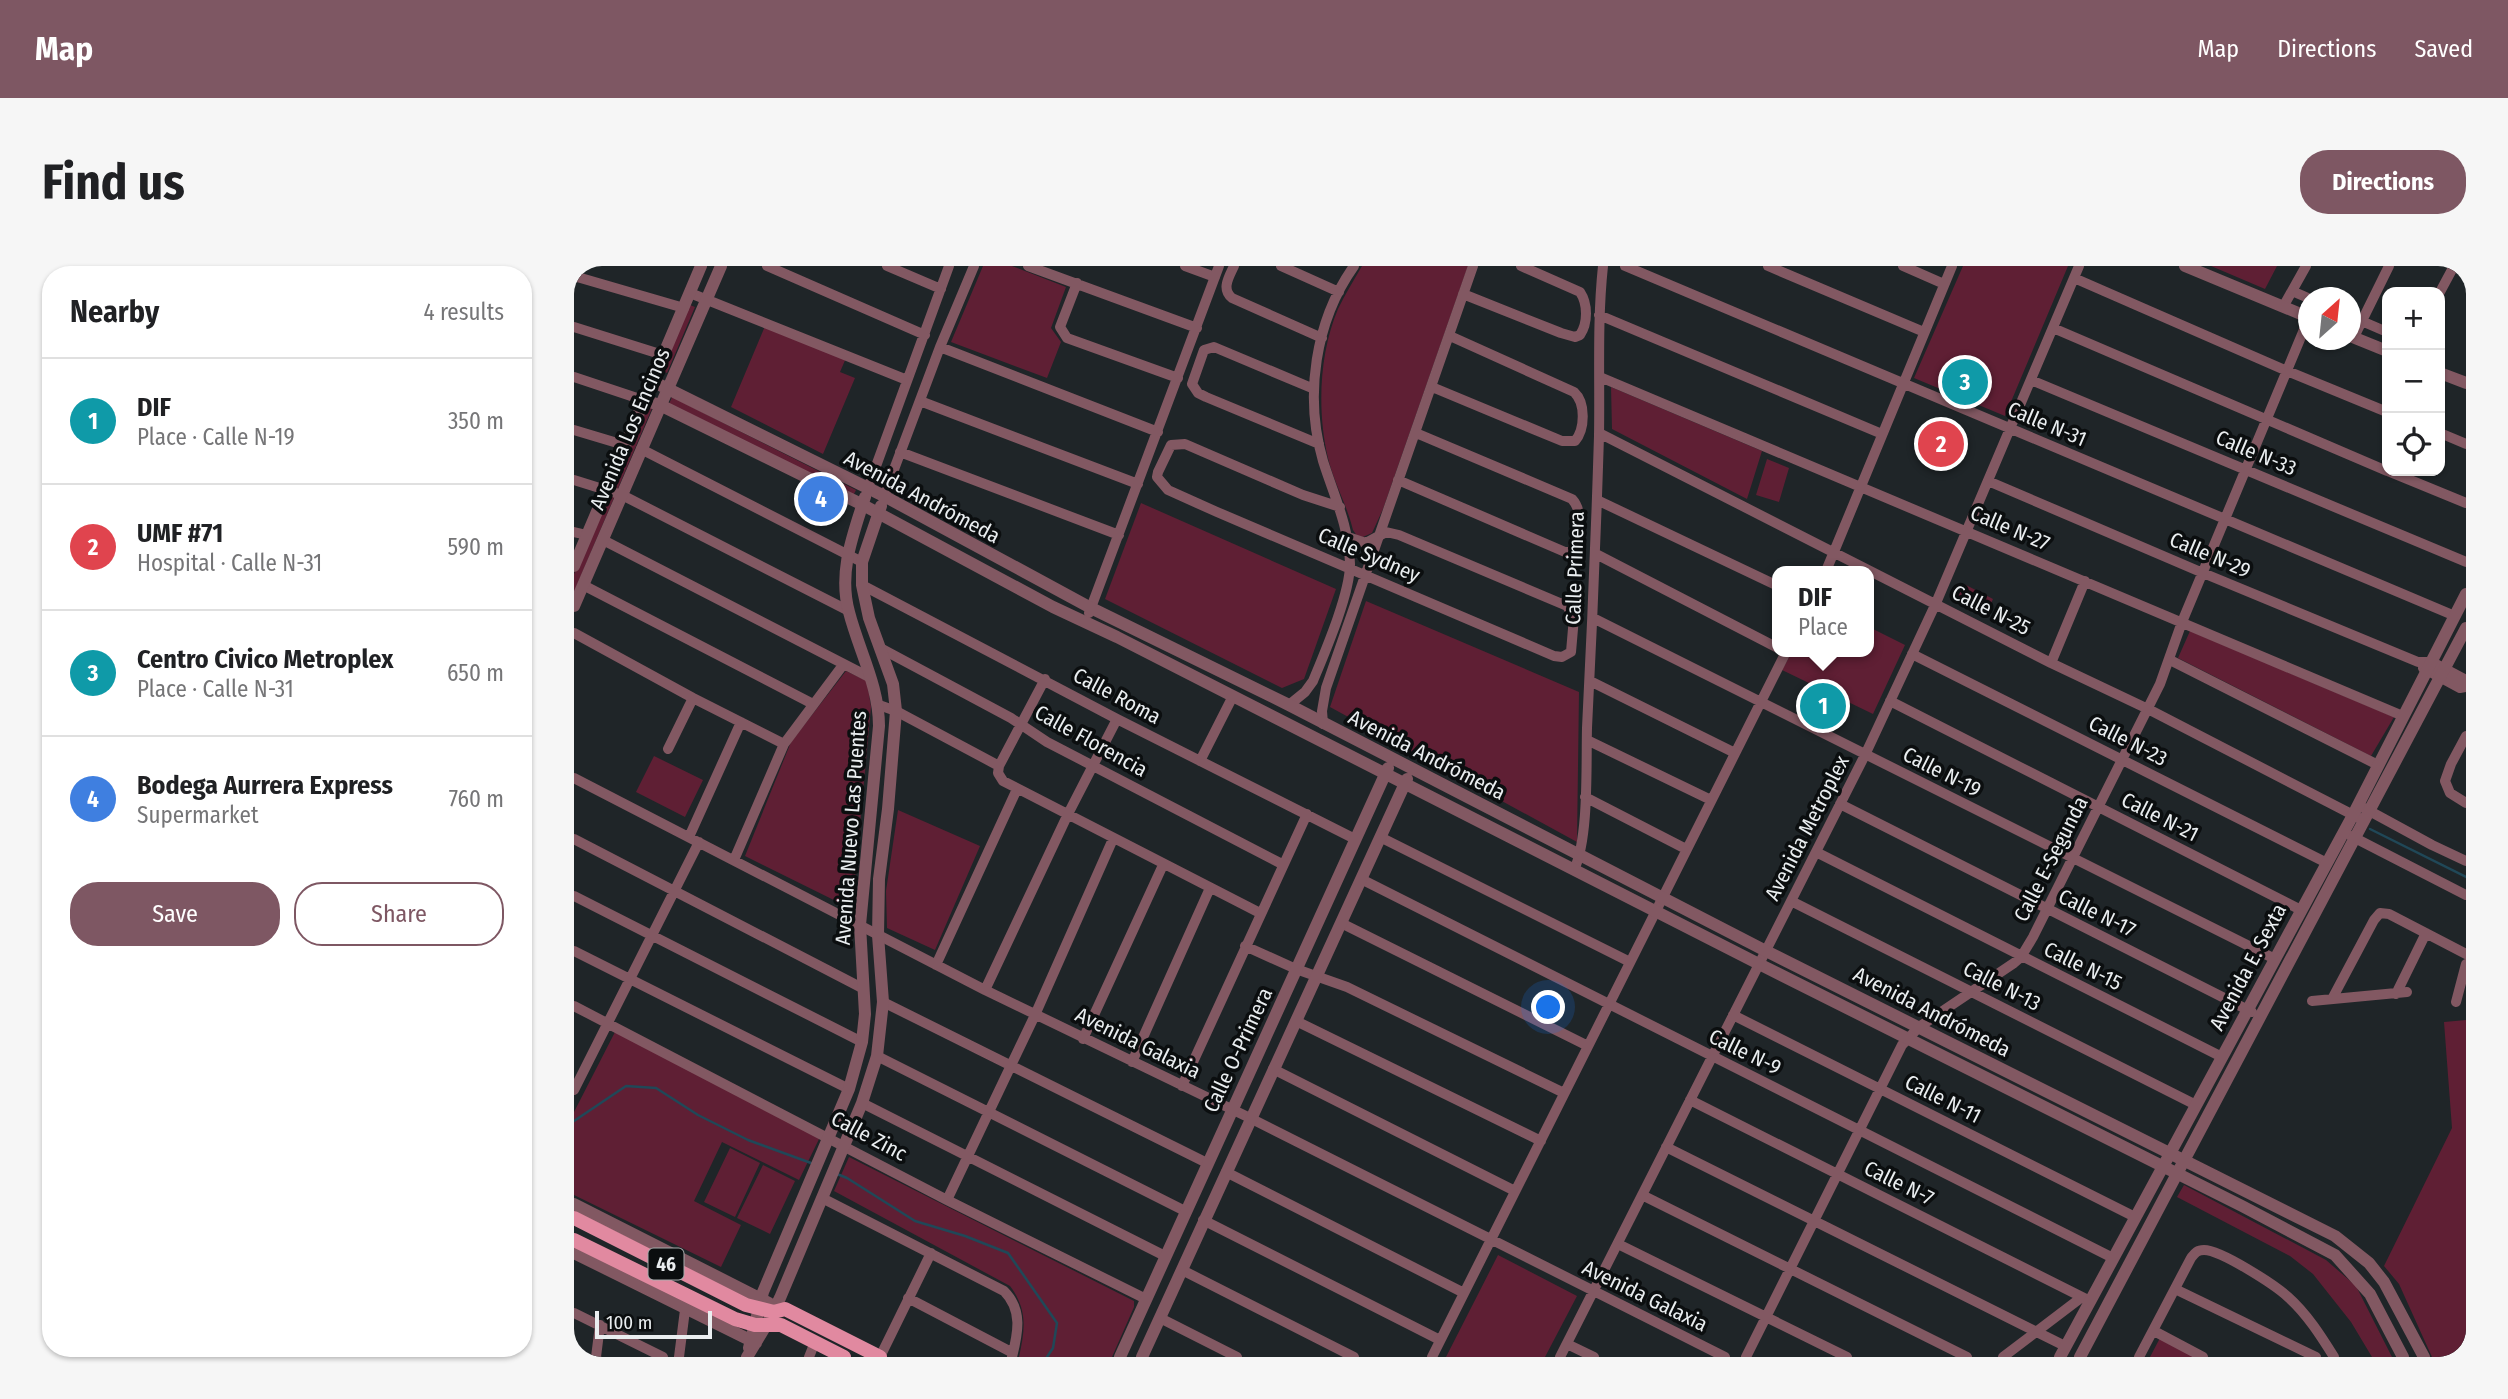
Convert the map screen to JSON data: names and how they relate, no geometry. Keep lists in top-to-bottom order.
{
  "streets": {
    "main road": ["46"],
    "street": [
      "Calle N-31",
      "Avenida Los Encinos",
      "Calle N-33",
      "Avenida Andrómeda",
      "Calle N-27",
      "Calle Sydney",
      "Calle N-29",
      "Calle Primera",
      "Calle N-25",
      "Calle Roma",
      "Calle Florencia",
      "Calle N-23",
      "Calle N-19",
      "Calle N-21",
      "Avenida Nuevo Las Puentes",
      "Avenida Metroplex",
      "Calle E-Segunda",
      "Calle N-17",
      "Calle N-15",
      "Avenida E. Sexta",
      "Calle N-13",
      "Avenida Galaxia",
      "Calle O-Primera",
      "Calle N-9",
      "Calle N-11",
      "Calle Zinc",
      "Calle N-7"
    ]
  },
  "crossings": [
    ["Calle N-31", "Avenida Metroplex"],
    ["Calle N-31", "Calle E-Segunda"],
    ["Calle N-31", "Avenida E. Sexta"],
    ["Avenida Los Encinos", "Avenida Andrómeda"],
    ["Calle N-33", "Avenida Metroplex"],
    ["Calle N-33", "Calle E-Segunda"],
    ["Avenida Andrómeda", "Calle Primera"],
    ["Avenida Andrómeda", "Avenida Nuevo Las Puentes"],
    ["Avenida Andrómeda", "Avenida Metroplex"],
    ["Avenida Andrómeda", "Calle E-Segunda"],
    ["Avenida Andrómeda", "Avenida E. Sexta"],
    ["Avenida Andrómeda", "Calle O-Primera"],
    ["Calle N-27", "Calle Primera"],
    ["Calle N-27", "Avenida Metroplex"],
    ["Calle N-27", "Calle E-Segunda"],
    ["Calle N-27", "Avenida E. Sexta"],
    ["Calle N-29", "Avenida Metroplex"],
    ["Calle N-29", "Calle E-Segunda"],
    ["Calle N-29", "Avenida E. Sexta"],
    ["Calle Primera", "Calle N-25"],
    ["Calle Primera", "Calle N-19"],
    ["Calle N-25", "Avenida Metroplex"],
    ["Calle N-25", "Calle E-Segunda"],
    ["Calle N-25", "Avenida E. Sexta"],
    ["Calle Roma", "Avenida Nuevo Las Puentes"],
    ["Calle Roma", "Calle O-Primera"],
    ["Calle Florencia", "Avenida Nuevo Las Puentes"],
    ["Calle N-23", "Avenida Metroplex"],
    ["Calle N-23", "Calle E-Segunda"],
    ["Calle N-23", "Avenida E. Sexta"],
    ["Calle N-19", "Avenida Metroplex"],
    ["Calle N-19", "Calle E-Segunda"],
    ["Calle N-19", "Avenida E. Sexta"],
    ["Calle N-21", "Avenida Metroplex"],
    ["Calle N-21", "Calle E-Segunda"],
    ["Calle N-21", "Avenida E. Sexta"],
    ["Avenida Nuevo Las Puentes", "Avenida Galaxia"],
    ["Avenida Nuevo Las Puentes", "Calle Zinc"],
    ["Avenida Nuevo Las Puentes", "46"],
    ["Avenida Metroplex", "Calle N-17"],
    ["Avenida Metroplex", "Calle N-15"],
    ["Avenida Metroplex", "Calle N-13"],
    ["Avenida Metroplex", "Avenida Galaxia"],
    ["Avenida Metroplex", "Calle N-9"],
    ["Avenida Metroplex", "Calle N-11"],
    ["Avenida Metroplex", "Calle N-7"],
    ["Calle E-Segunda", "Calle N-17"],
    ["Calle E-Segunda", "Calle N-15"],
    ["Calle E-Segunda", "Calle N-13"],
    ["Calle E-Segunda", "Calle N-9"],
    ["Calle E-Segunda", "Calle N-11"],
    ["Calle E-Segunda", "Calle N-7"],
    ["Calle N-17", "Avenida E. Sexta"],
    ["Calle N-15", "Avenida E. Sexta"],
    ["Avenida E. Sexta", "Calle N-13"],
    ["Avenida E. Sexta", "Calle N-9"],
    ["Avenida E. Sexta", "Calle N-11"],
    ["Avenida E. Sexta", "Calle N-7"],
    ["Avenida Galaxia", "Calle O-Primera"],
    ["Calle O-Primera", "Calle N-9"],
    ["Calle O-Primera", "Calle Zinc"]
  ],
  "scale_bar": "100 m",
  "north": "top right",
  "page": {
    "header": "Map",
    "nav": ["Map", "Directions", "Saved"],
    "buttons": [
      "Directions",
      ["Save", "Share"]
    ],
    "title": "Find us",
    "heading": ["Nearby", "4 results"],
    "map_buttons": ["+", "−"],
    "pins": [
      "3",
      "2",
      "4",
      "1"
    ],
    "list": [
      {
        "mark": "1",
        "name": "DIF",
        "note": "Place · Calle N-19",
        "value": "350 m"
      },
      {
        "mark": "2",
        "name": "UMF #71",
        "note": "Hospital · Calle N-31",
        "value": "590 m"
      },
      {
        "mark": "3",
        "name": "Centro Civico Metroplex",
        "note": "Place · Calle N-31",
        "value": "650 m"
      },
      {
        "mark": "4",
        "name": "Bodega Aurrera Express",
        "note": "Supermarket",
        "value": "760 m"
      }
    ],
    "popup": ["DIF", "Place"],
    "scale": "100 m"
  }
}
